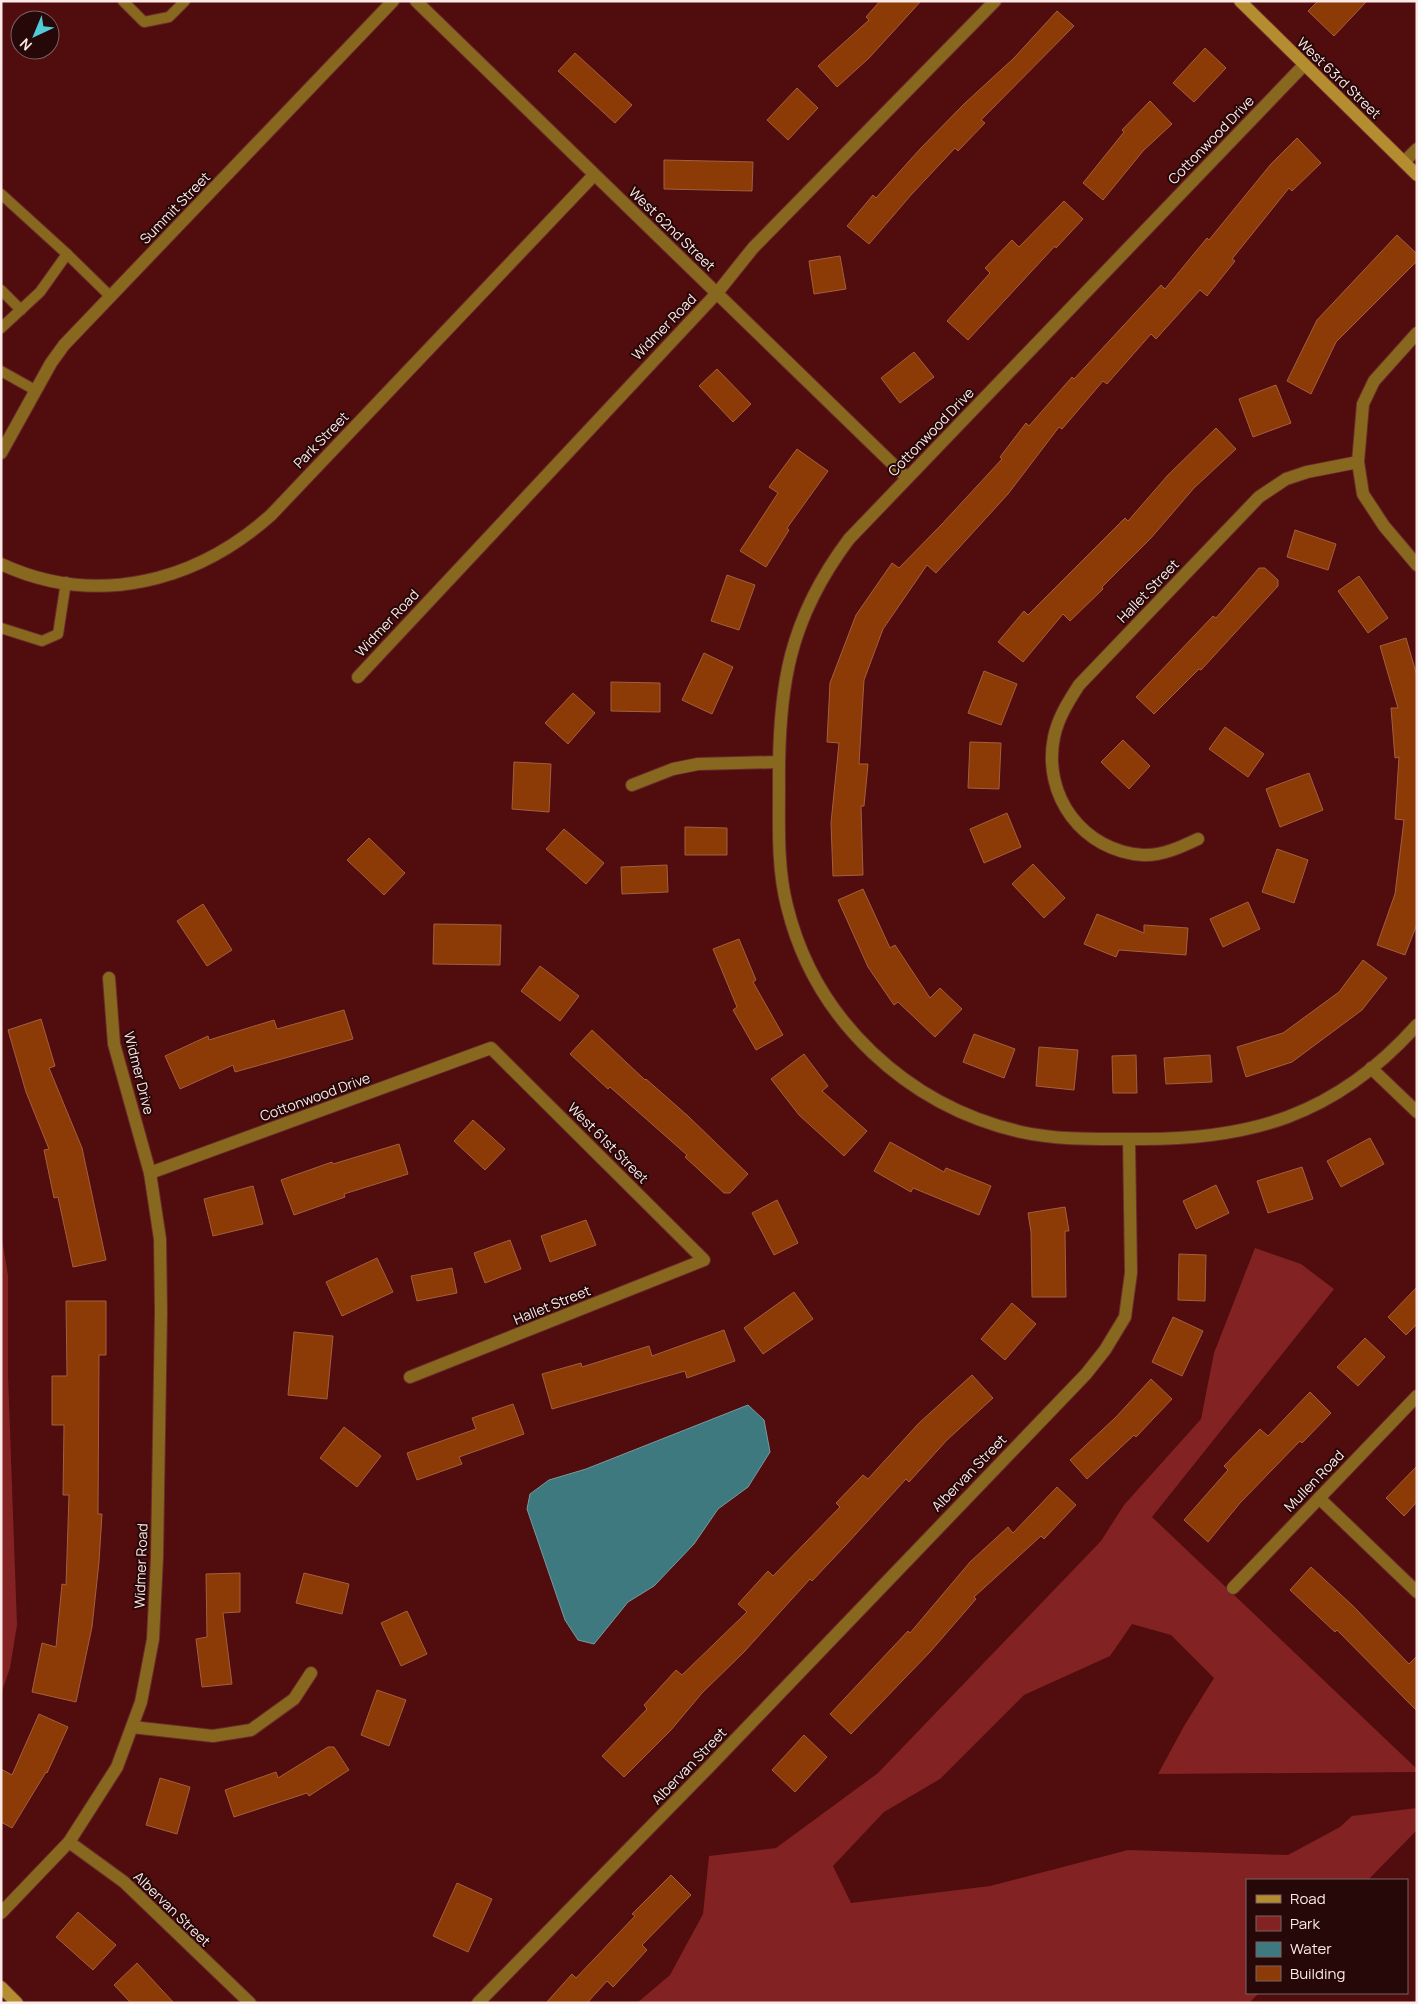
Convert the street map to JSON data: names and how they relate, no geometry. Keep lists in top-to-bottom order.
{
  "streets": {
    "street": [
      "West 63rd Street",
      "Cottonwood Drive",
      "Summit Street",
      "West 62nd Street",
      "Widmer Road",
      "Park Street",
      "Hallet Street",
      "Widmer Drive",
      "West 61st Street",
      "Albervan Street",
      "Mullen Road"
    ]
  },
  "crossings": [
    ["West 63rd Street", "Cottonwood Drive"],
    ["Cottonwood Drive", "West 62nd Street"],
    ["Cottonwood Drive", "Widmer Road"],
    ["Cottonwood Drive", "Widmer Drive"],
    ["Cottonwood Drive", "West 61st Street"],
    ["Cottonwood Drive", "Albervan Street"],
    ["West 62nd Street", "Widmer Road"],
    ["West 62nd Street", "Park Street"],
    ["Widmer Road", "Widmer Drive"],
    ["Widmer Road", "Albervan Street"],
    ["Hallet Street", "West 61st Street"]
  ],
  "legend": [
    "Road",
    "Park",
    "Water",
    "Building"
  ],
  "north": "bottom left"
}
